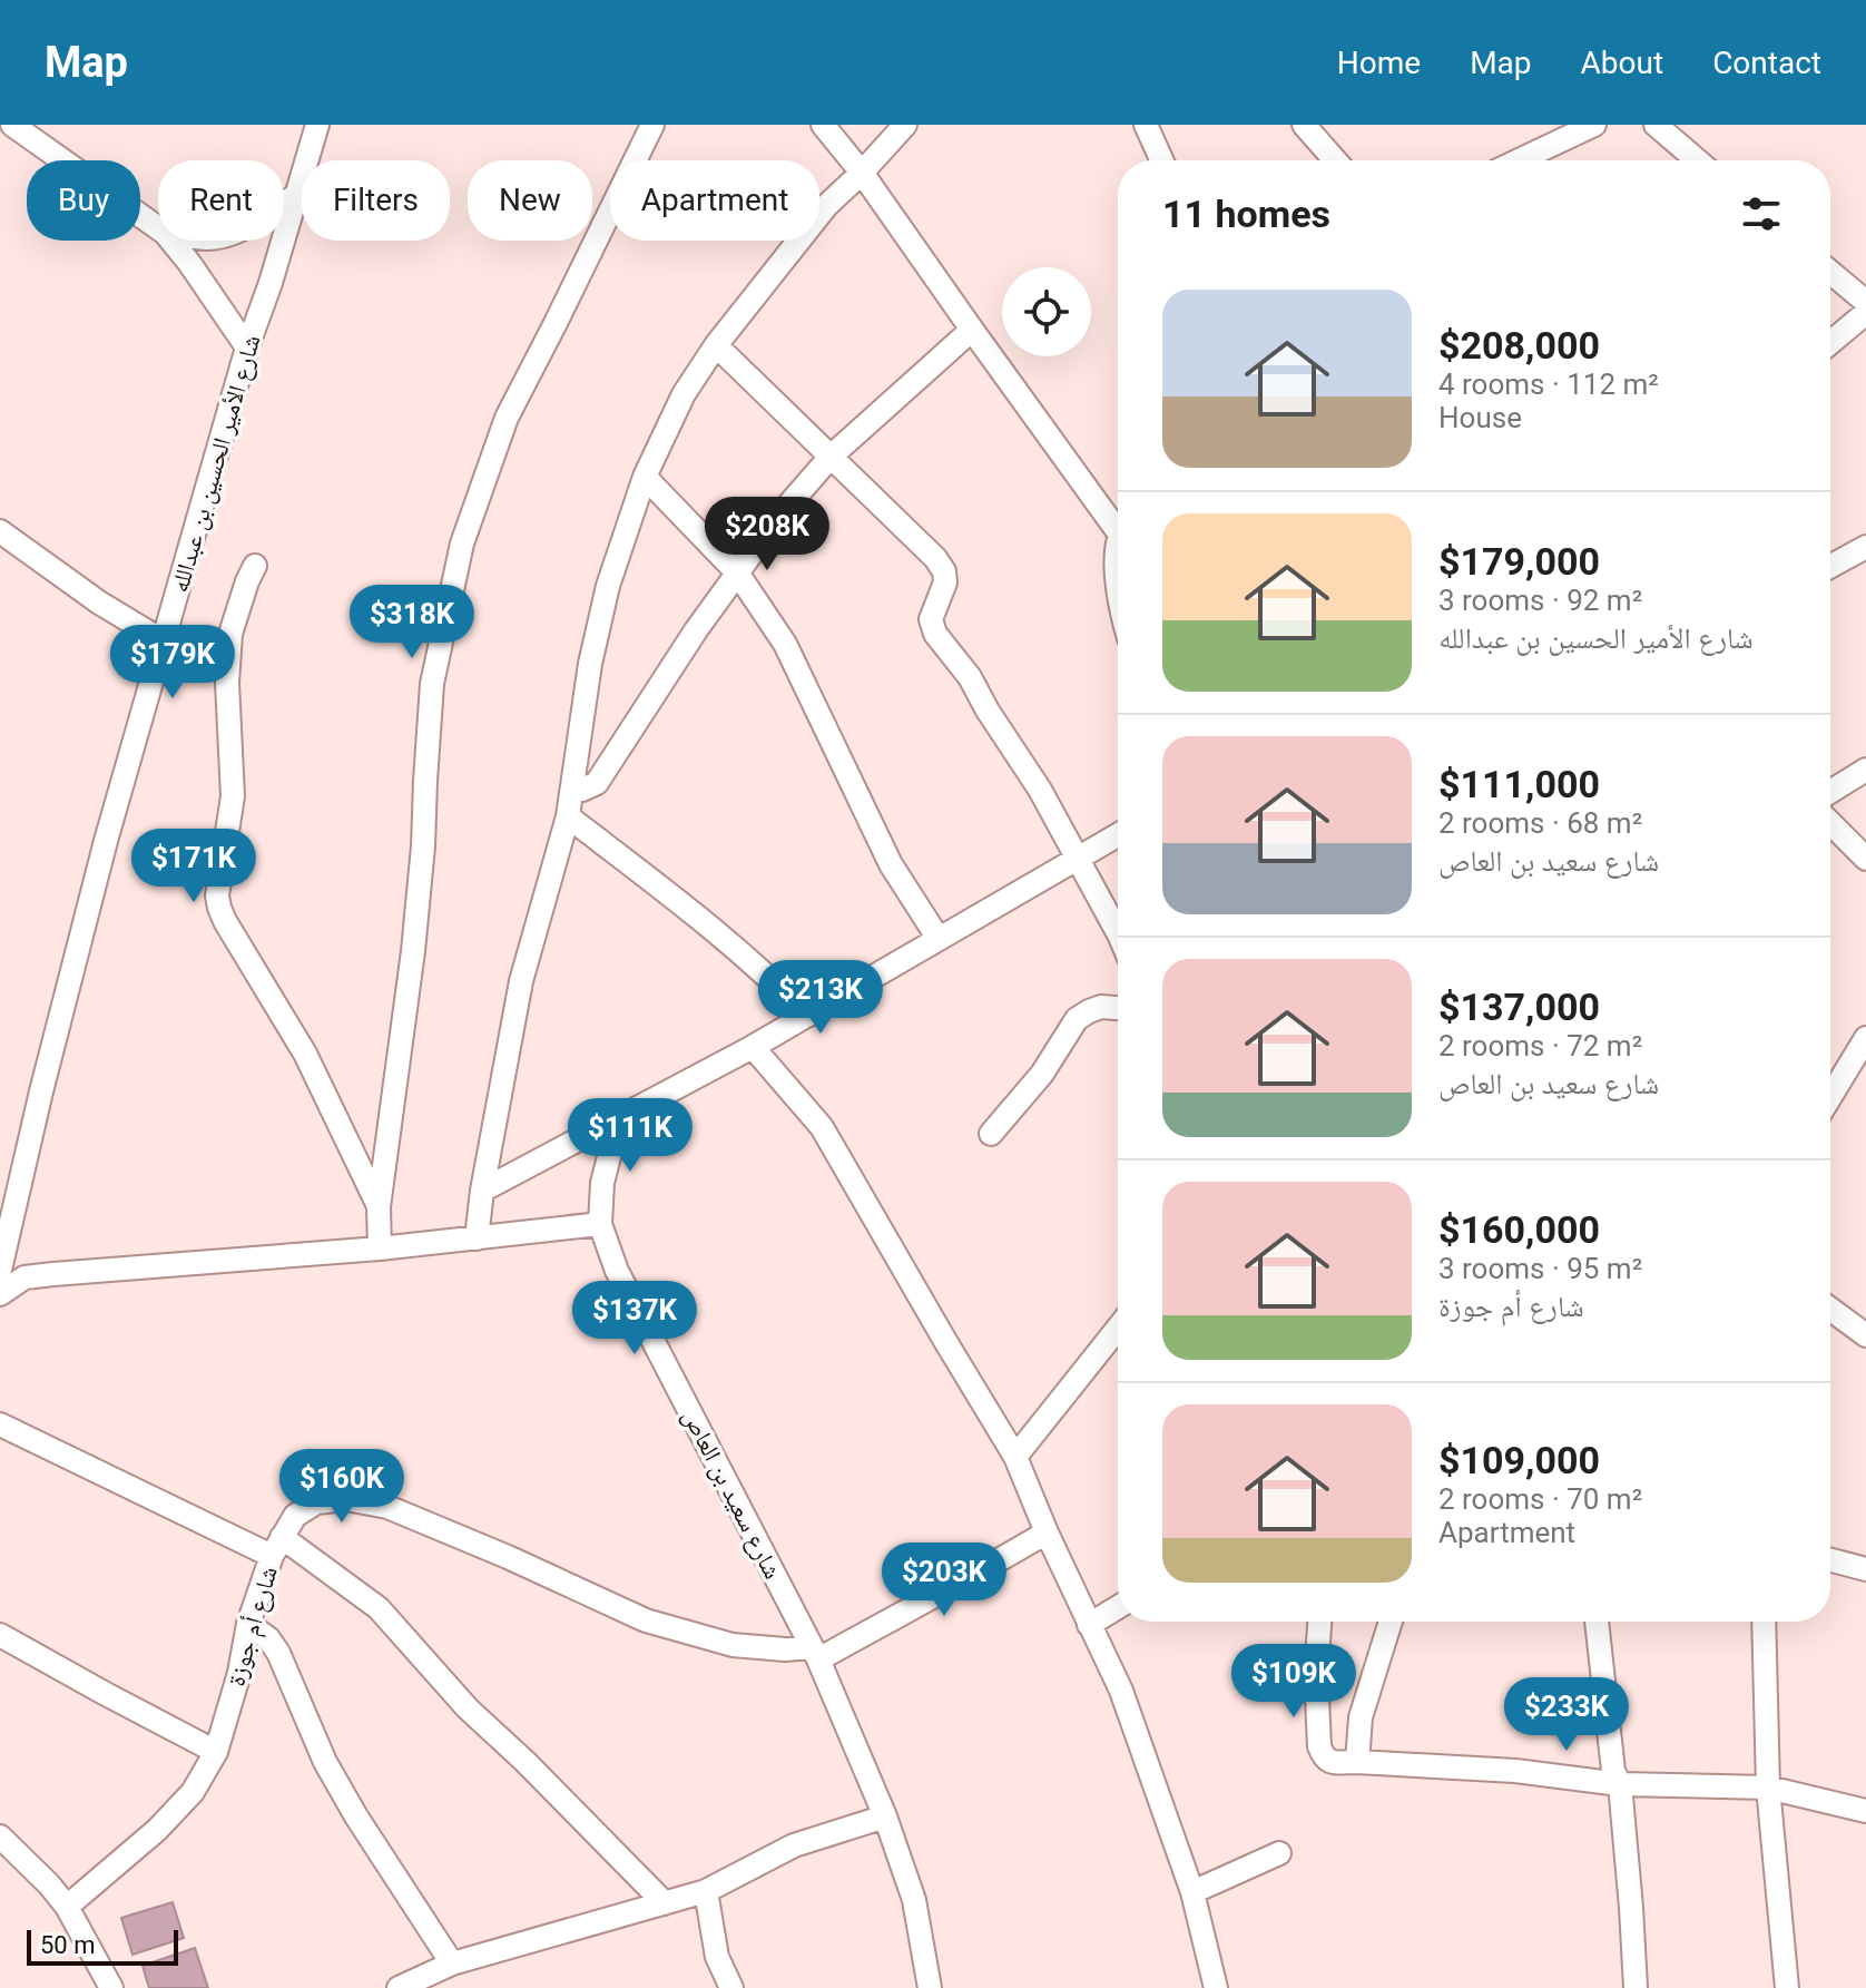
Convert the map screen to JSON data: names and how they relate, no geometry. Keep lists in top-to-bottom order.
{
  "streets": {
    "street": ["شارع الأمير الحسين بن عبدالله", "شارع سعيد بن العاص", "شارع أم جوزة"]
  },
  "crossings": [
    ["شارع سعيد بن العاص", "شارع أم جوزة"]
  ],
  "scale_bar": "50 m",
  "page": {
    "header": "Map",
    "nav": [
      "Home",
      "Map",
      "About",
      "Contact"
    ],
    "chip": [
      "Buy",
      "Rent",
      "Filters",
      "New",
      "Apartment"
    ],
    "heading": "11 homes",
    "list": [
      {
        "name": "$208,000",
        "note": "4 rooms · 112 m² · House"
      },
      {
        "name": "$179,000",
        "note": "3 rooms · 92 m² · شارع الأمير الحسين بن عبدالله"
      },
      {
        "name": "$111,000",
        "note": "2 rooms · 68 m² · شارع سعيد بن العاص"
      },
      {
        "name": "$137,000",
        "note": "2 rooms · 72 m² · شارع سعيد بن العاص"
      },
      {
        "name": "$160,000",
        "note": "3 rooms · 95 m² · شارع أم جوزة"
      },
      {
        "name": "$109,000",
        "note": "2 rooms · 70 m² · Apartment"
      }
    ],
    "price": [
      "$208K",
      "$318K",
      "$179K",
      "$171K",
      "$213K",
      "$111K",
      "$137K",
      "$160K",
      "$203K",
      "$109K",
      "$233K"
    ],
    "scale": "50 m"
  }
}
